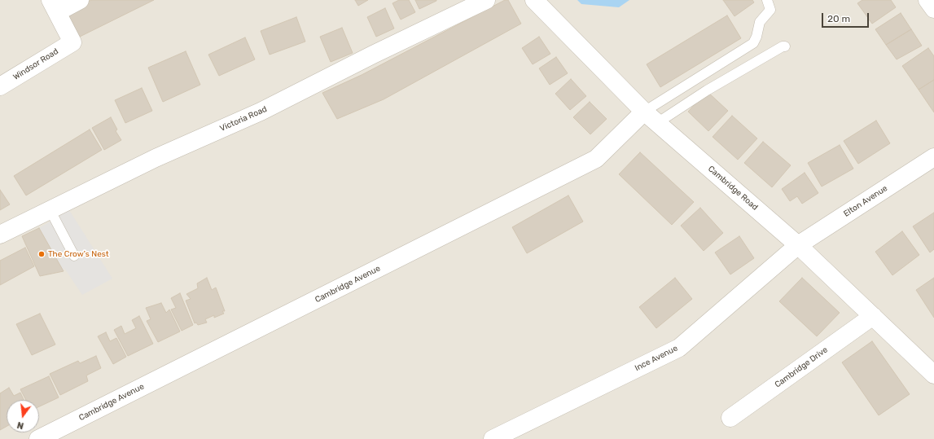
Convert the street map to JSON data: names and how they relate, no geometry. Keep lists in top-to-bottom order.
{
  "streets": {
    "street": [
      "Windsor Road",
      "Victoria Road",
      "Cambridge Road",
      "Elton Avenue",
      "Cambridge Avenue",
      "Ince Avenue",
      "Cambridge Drive"
    ]
  },
  "crossings": [
    ["Cambridge Road", "Elton Avenue"],
    ["Cambridge Road", "Cambridge Avenue"],
    ["Cambridge Road", "Ince Avenue"],
    ["Cambridge Road", "Cambridge Drive"],
    ["Elton Avenue", "Ince Avenue"]
  ],
  "places": ["The Crow's Nest"],
  "scale_bar": "20 m",
  "north": "bottom"
}
